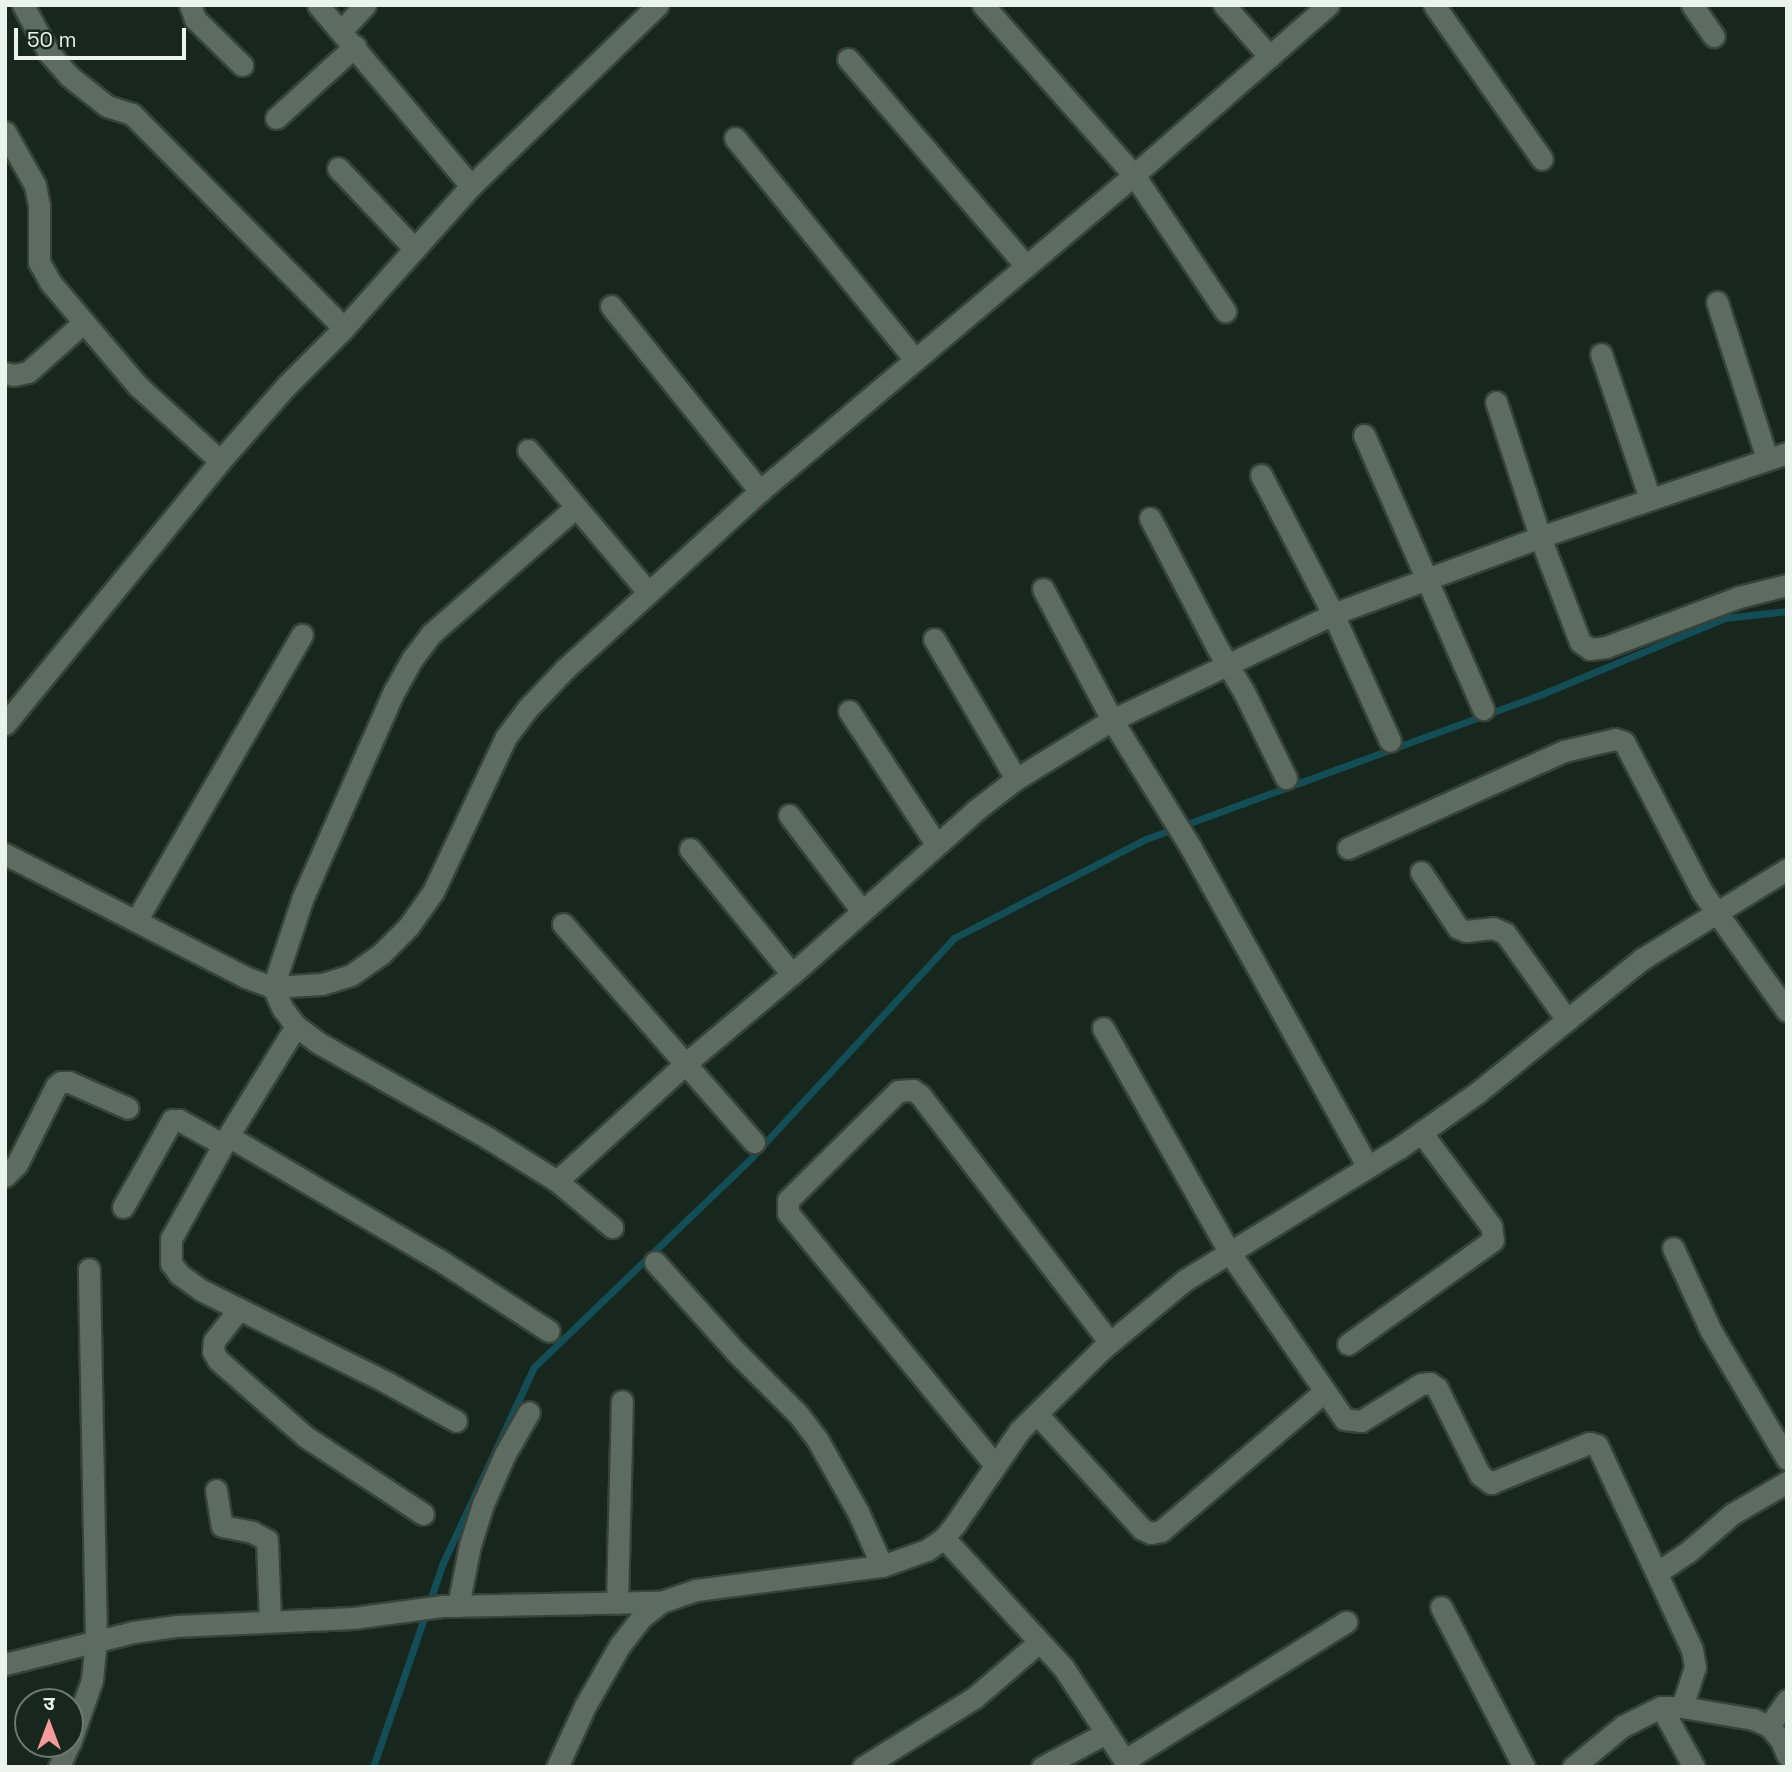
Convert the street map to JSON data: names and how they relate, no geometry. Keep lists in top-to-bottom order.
{
  "scale_bar": "50 m",
  "north": "top"
}
